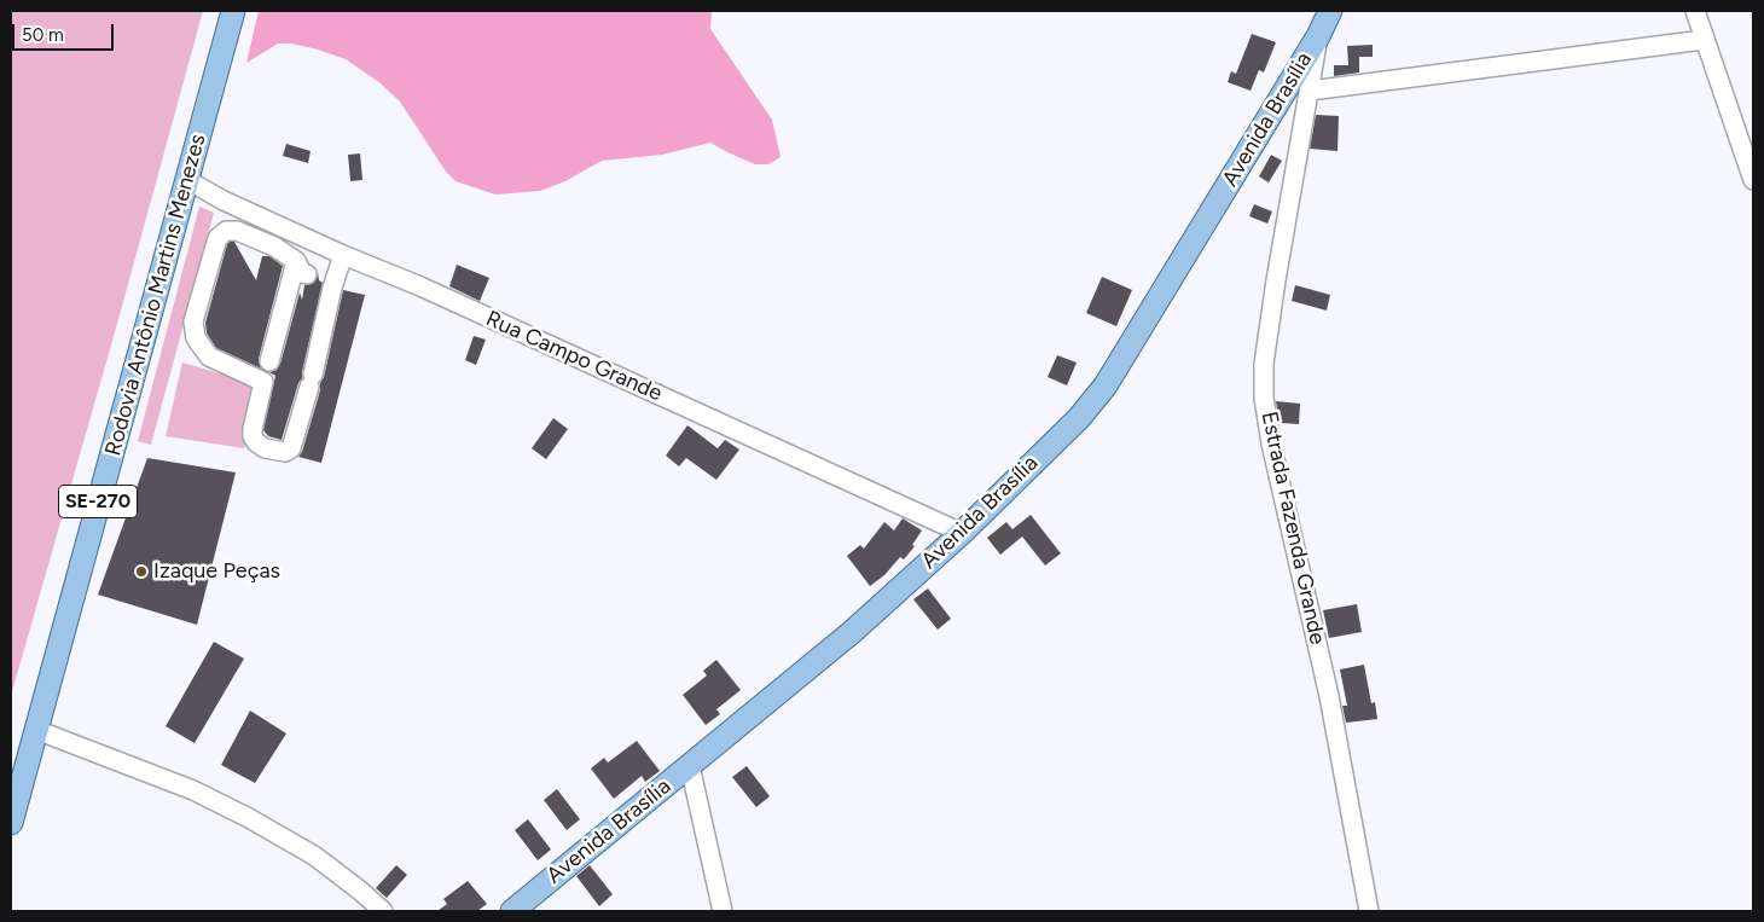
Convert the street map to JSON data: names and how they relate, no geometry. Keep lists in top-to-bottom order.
{
  "streets": {
    "main road": ["Avenida Brasília", "Rodovia Antônio Martins Menezes", "SE-270"],
    "street": ["Rua Campo Grande", "Estrada Fazenda Grande"]
  },
  "crossings": [
    ["Avenida Brasília", "Rua Campo Grande"],
    ["Avenida Brasília", "Estrada Fazenda Grande"],
    ["Rodovia Antônio Martins Menezes", "Rua Campo Grande"]
  ],
  "places": ["Izaque Peças"],
  "scale_bar": "50 m"
}
